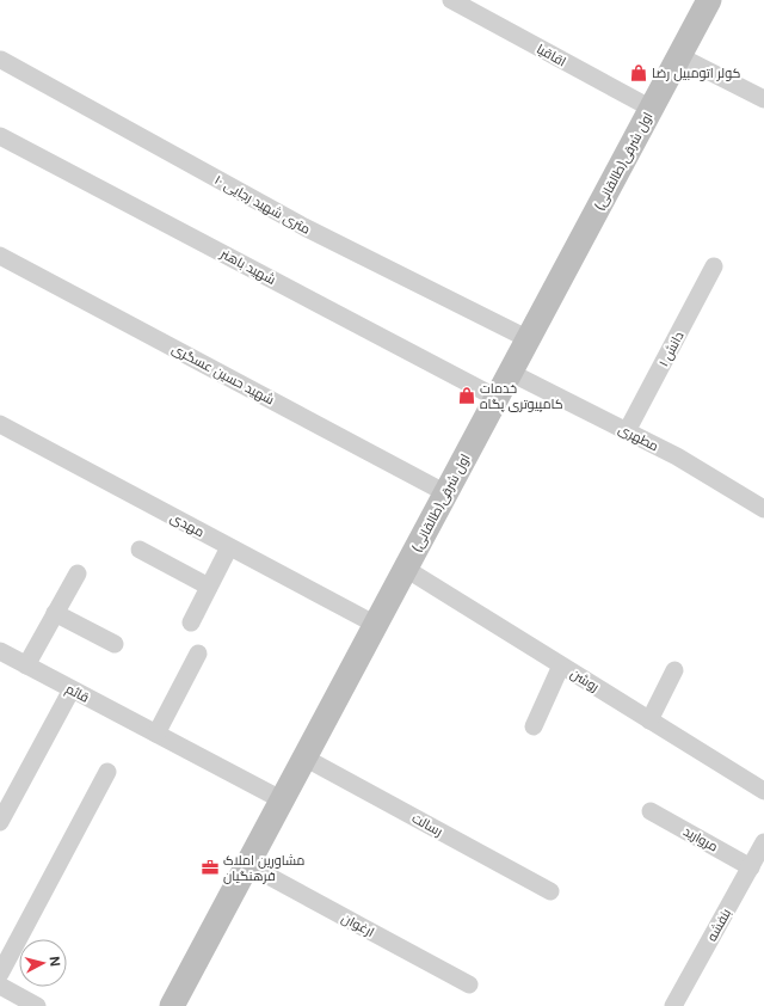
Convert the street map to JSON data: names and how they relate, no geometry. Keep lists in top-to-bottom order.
{
  "streets": {
    "street": [
      "اقاقیا",
      "اول شرقی(طالقانی)",
      "۱۰ متری شهید رجایی",
      "شهید باهنر",
      "دانش ۱",
      "شهید حسین عسگری",
      "مطهری",
      "مهدی",
      "روشن",
      "قائم",
      "رسالت",
      "مروارید",
      "ارغوان",
      "بنفشه"
    ]
  },
  "crossings": [
    ["اقاقیا", "اول شرقی(طالقانی)"],
    ["اول شرقی(طالقانی)", "۱۰ متری شهید رجایی"],
    ["اول شرقی(طالقانی)", "شهید باهنر"],
    ["اول شرقی(طالقانی)", "شهید حسین عسگری"],
    ["اول شرقی(طالقانی)", "مطهری"],
    ["اول شرقی(طالقانی)", "مهدی"],
    ["اول شرقی(طالقانی)", "روشن"],
    ["اول شرقی(طالقانی)", "قائم"],
    ["اول شرقی(طالقانی)", "رسالت"],
    ["اول شرقی(طالقانی)", "ارغوان"],
    ["دانش ۱", "مطهری"],
    ["مروارید", "بنفشه"]
  ],
  "places": {
    "shop": ["کولر اتومبیل رضا", "خدمات کامپیوتری پگاه"],
    "office": ["مشاورین املاک فرهنگیان"]
  },
  "north": "right"
}
